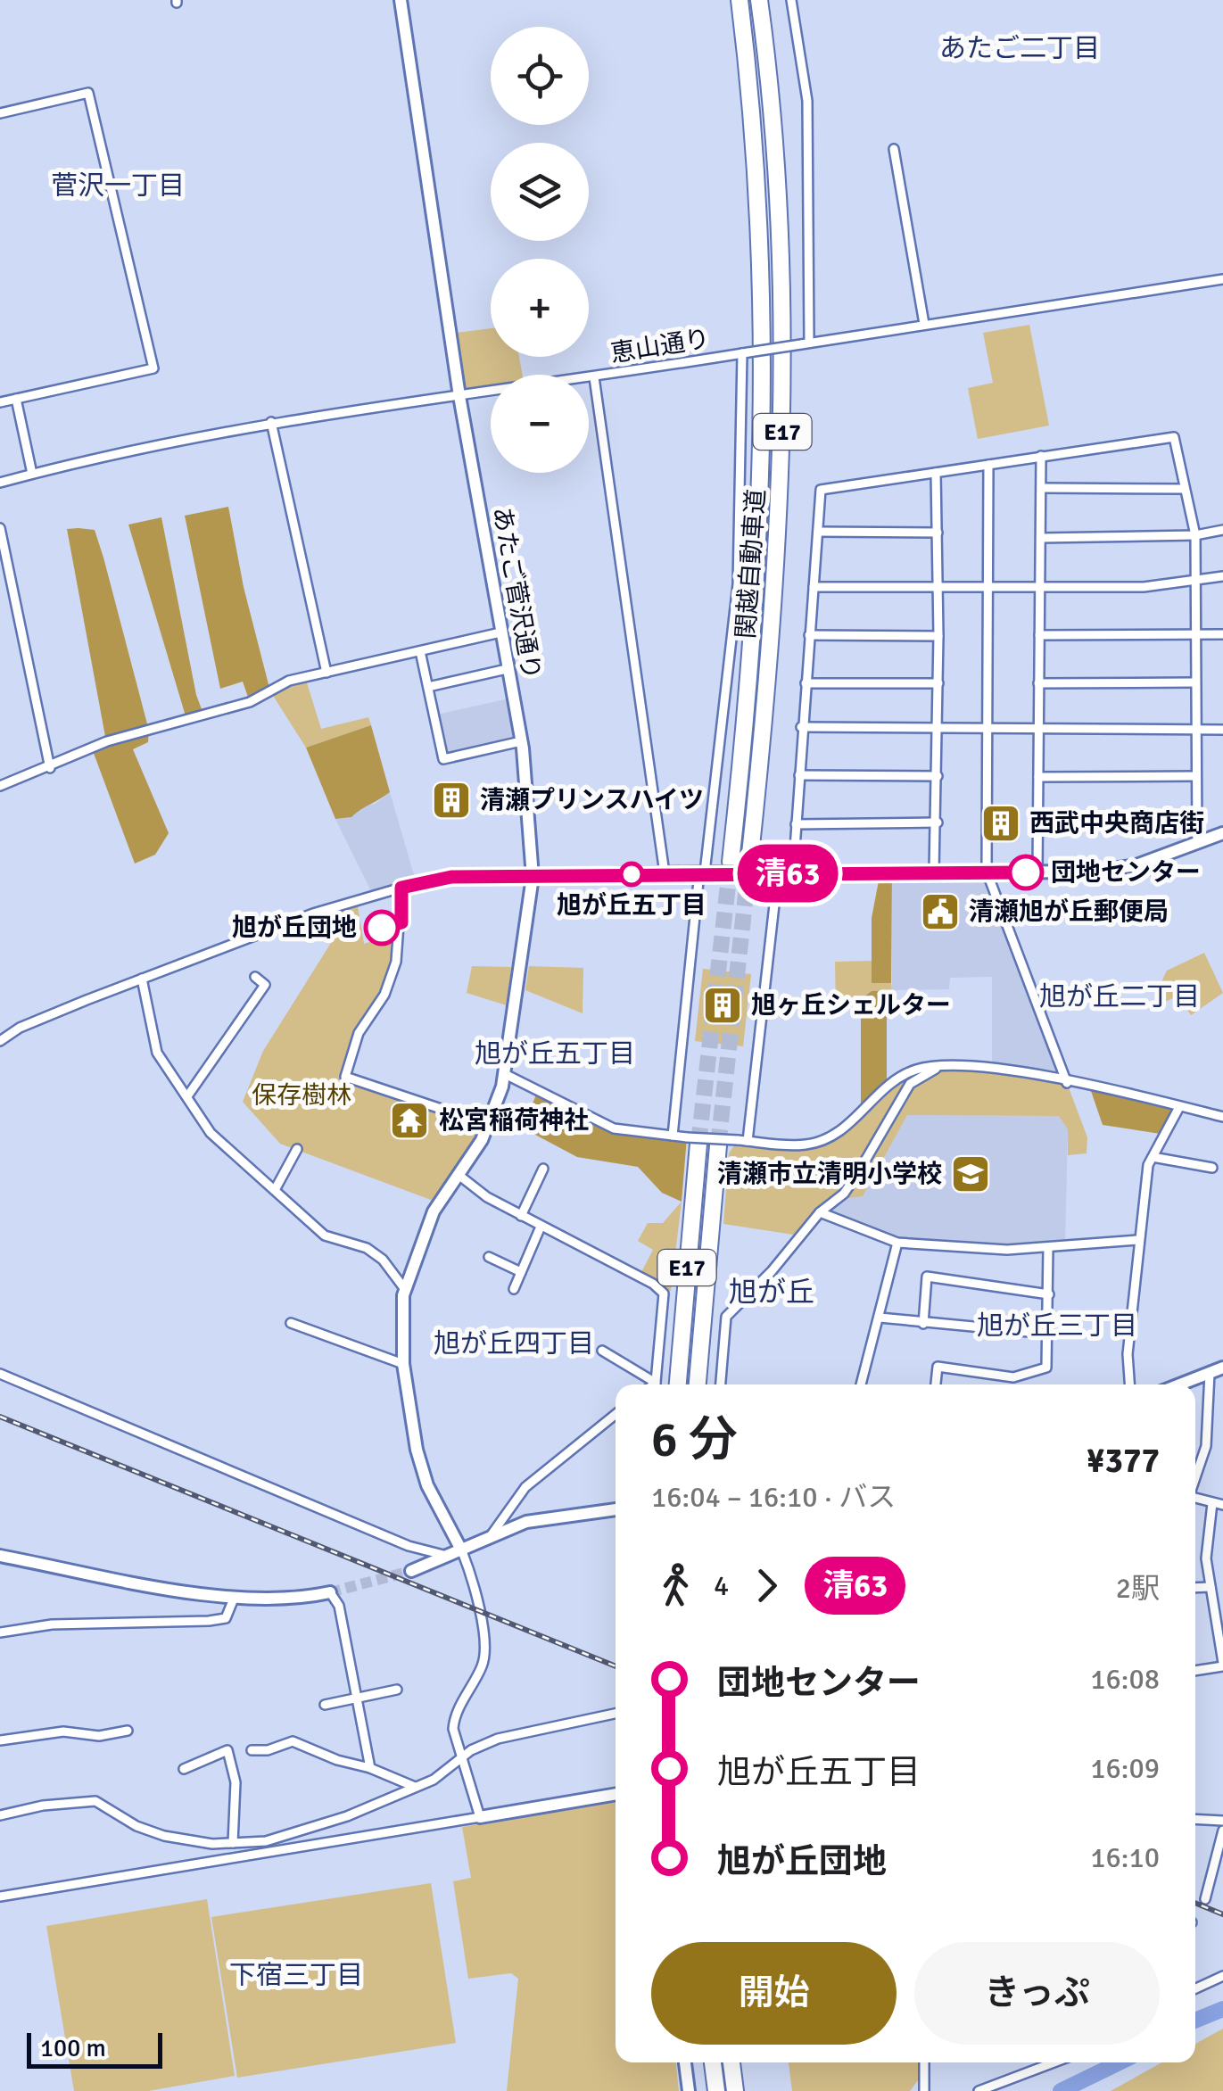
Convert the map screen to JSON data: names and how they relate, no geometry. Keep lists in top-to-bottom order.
{
  "streets": {
    "highway": ["E17", "関越自動車道"],
    "street": ["恵山通り", "あたご菅沢通り"]
  },
  "crossings": [
    ["恵山通り", "あたご菅沢通り"]
  ],
  "districts": [
    "あたご二丁目",
    "菅沢一丁目",
    "旭が丘二丁目",
    "旭が丘五丁目",
    "旭が丘",
    "旭が丘三丁目",
    "旭が丘四丁目",
    "下宿三丁目"
  ],
  "parks": ["保存樹林"],
  "places": {
    "building": ["清瀬プリンスハイツ", "西武中央商店街", "旭ヶ丘シェルター"],
    "other": ["団地センター", "旭が丘五丁目", "旭が丘団地"],
    "public building": ["清瀬旭が丘郵便局"],
    "temple": ["松宮稲荷神社"],
    "school or university": ["清瀬市立清明小学校"]
  },
  "lines": ["bus line 清63"],
  "scale_bar": "100 m",
  "page": {
    "on_map": "清63",
    "map_buttons": ["+", "−"],
    "heading": ["6 分", "16:04 – 16:10 · バス", "¥377"],
    "legs": ["4", "清63", "2駅"],
    "list": [
      {
        "name": "団地センター",
        "value": "16:08"
      },
      {
        "name": "旭が丘五丁目",
        "value": "16:09"
      },
      {
        "name": "旭が丘団地",
        "value": "16:10"
      }
    ],
    "buttons": ["開始", "きっぷ"],
    "scale": "100 m"
  }
}
